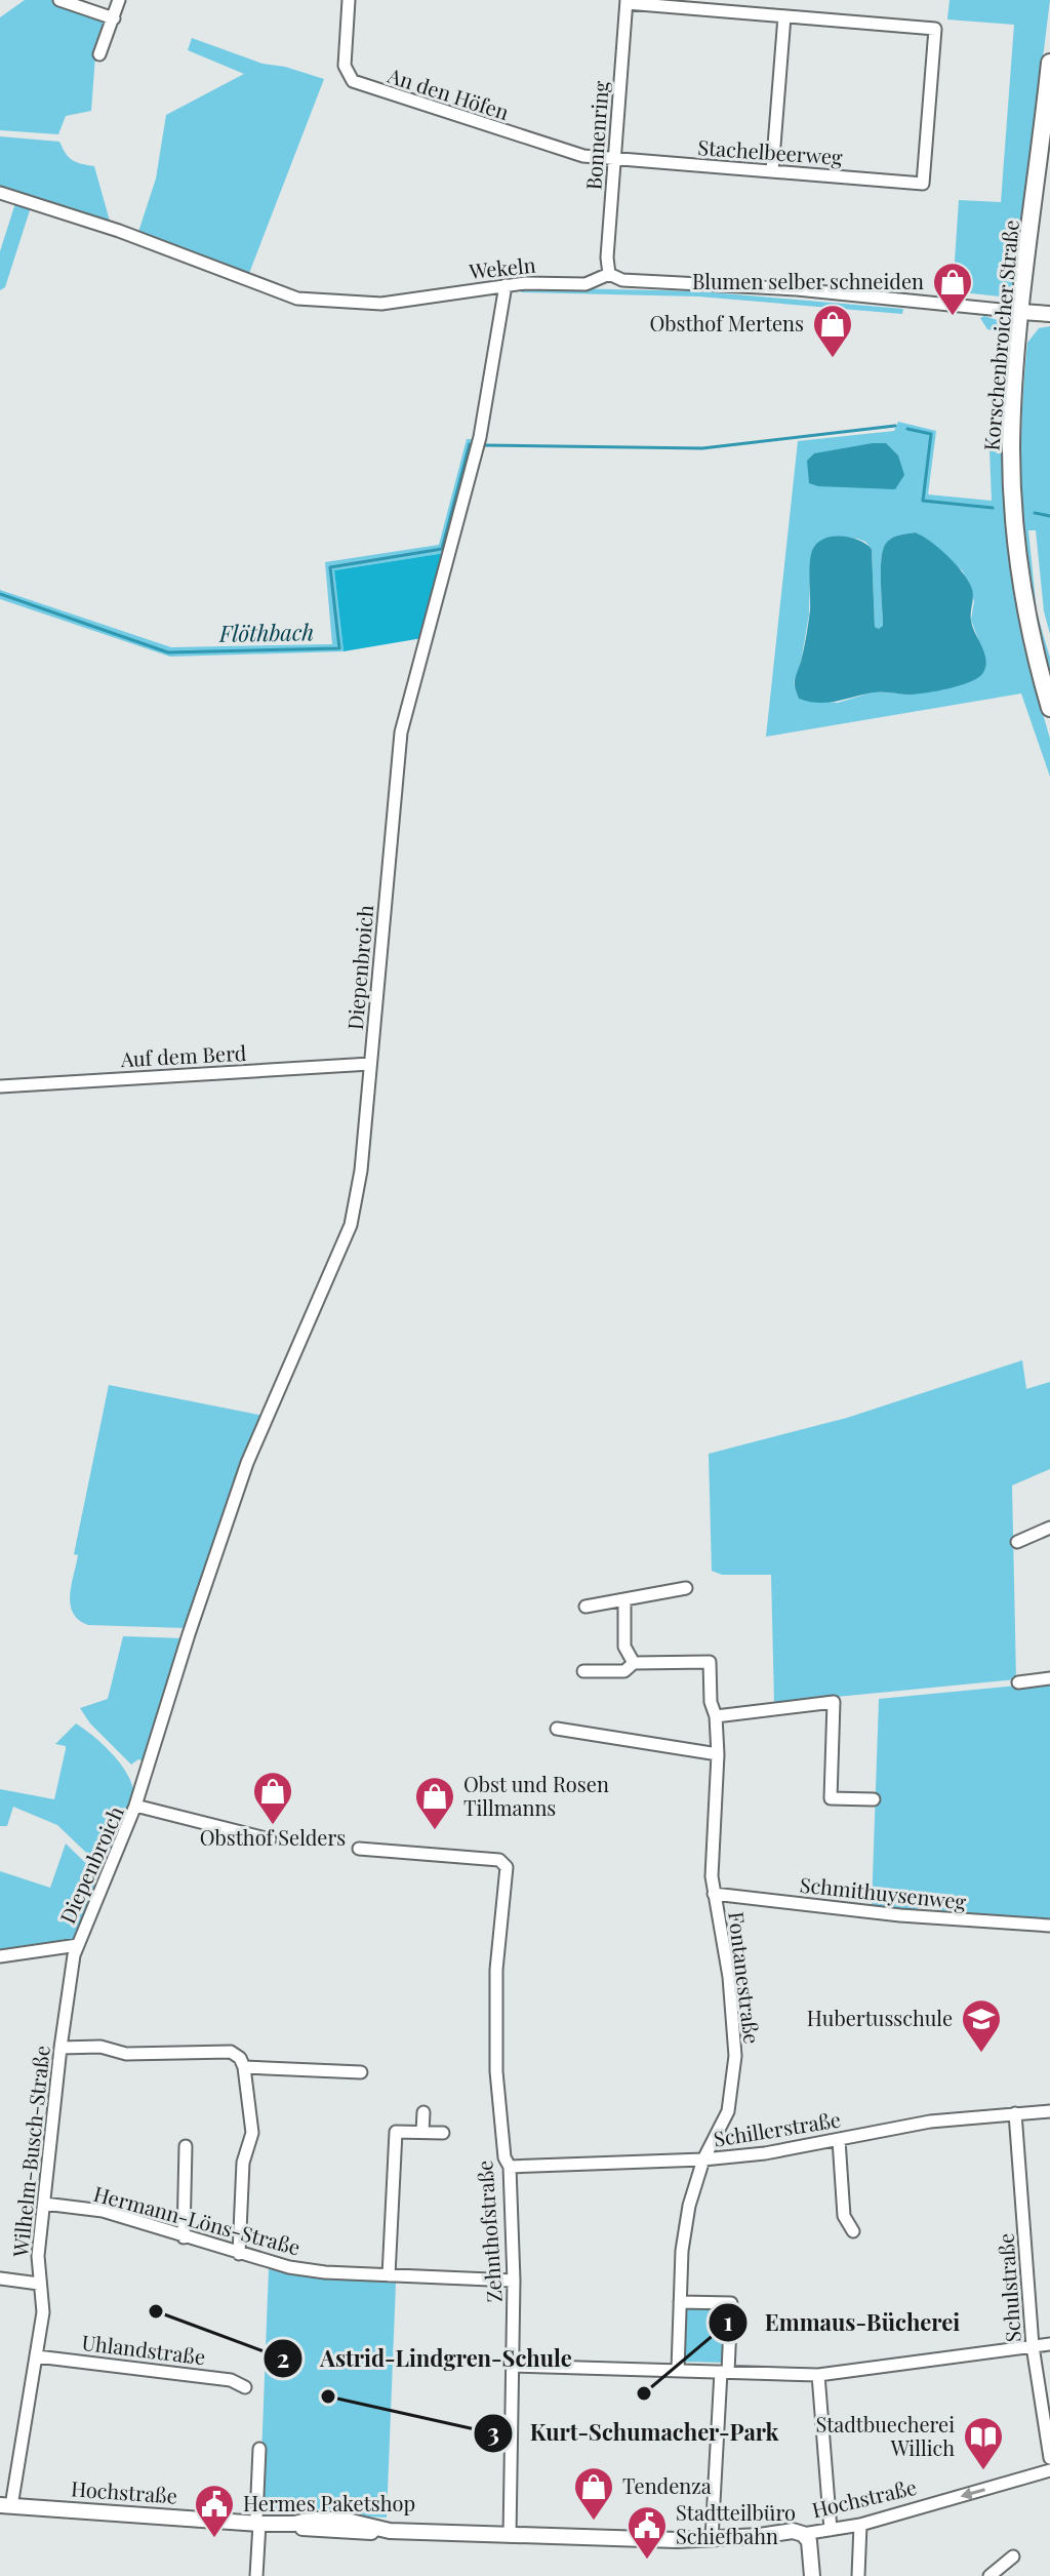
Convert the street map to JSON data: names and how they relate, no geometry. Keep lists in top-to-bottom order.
{
  "streets": {
    "main road": ["Korschenbroicher Straße"],
    "street": [
      "An den Höfen",
      "Bonnenring",
      "Stachelbeerweg",
      "Wekeln",
      "Diepenbroich",
      "Auf dem Berd",
      "Schmithuysenweg",
      "Fontanestraße",
      "Schillerstraße",
      "Wilhelm-Busch-Straße",
      "Hermann-Löns-Straße",
      "Zehnthofstraße",
      "Schulstraße",
      "Uhlandstraße",
      "Hochstraße"
    ]
  },
  "crossings": [
    ["An den Höfen", "Bonnenring"],
    ["An den Höfen", "Stachelbeerweg"],
    ["Bonnenring", "Stachelbeerweg"],
    ["Bonnenring", "Wekeln"],
    ["Wekeln", "Korschenbroicher Straße"],
    ["Wekeln", "Diepenbroich"],
    ["Diepenbroich", "Auf dem Berd"],
    ["Diepenbroich", "Wilhelm-Busch-Straße"],
    ["Schmithuysenweg", "Fontanestraße"],
    ["Fontanestraße", "Schillerstraße"],
    ["Schillerstraße", "Zehnthofstraße"],
    ["Schillerstraße", "Schulstraße"],
    ["Wilhelm-Busch-Straße", "Hermann-Löns-Straße"],
    ["Wilhelm-Busch-Straße", "Uhlandstraße"],
    ["Wilhelm-Busch-Straße", "Hochstraße"],
    ["Hermann-Löns-Straße", "Zehnthofstraße"],
    ["Zehnthofstraße", "Hochstraße"]
  ],
  "water": ["Flöthbach"],
  "places": {
    "shop": [
      "Blumen selber schneiden",
      "Obsthof Mertens",
      "Obsthof Selders",
      "Obst und Rosen Tillmanns",
      "Tendenza"
    ],
    "school or university": ["Hubertusschule"],
    "other": ["Astrid-Lindgren-Schule", "Emmaus-Bücherei", "Kurt-Schumacher-Park"],
    "library": ["Stadtbuecherei Willich"],
    "public building": ["Hermes Paketshop", "Stadtteilbüro Schiefbahn"]
  }
}
